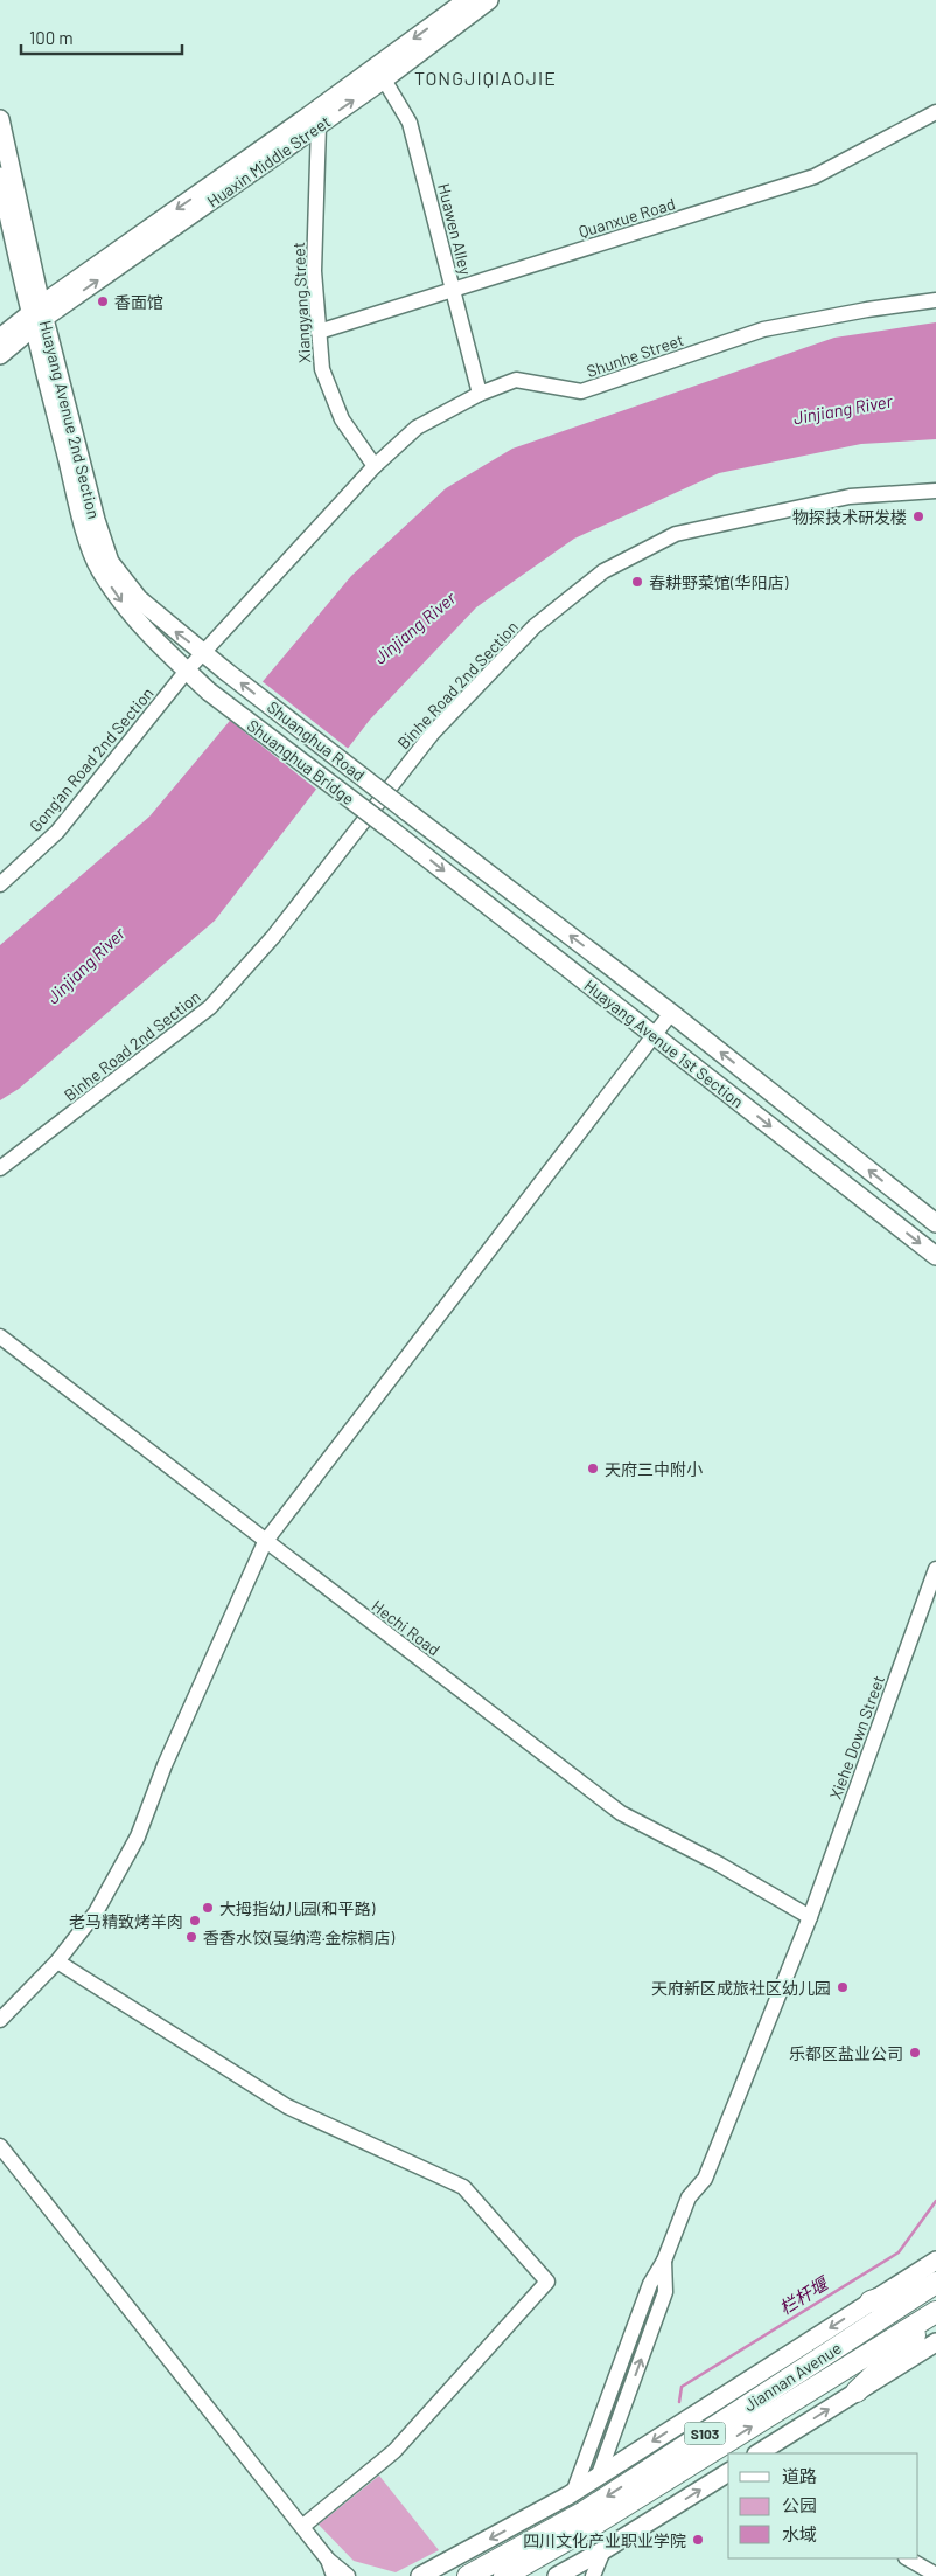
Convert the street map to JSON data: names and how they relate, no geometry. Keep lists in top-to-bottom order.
{
  "streets": {
    "highway": ["Jiannan Avenue", "S103"],
    "main road": [
      "Huaxin Middle Street",
      "Huayang Avenue 2nd Section",
      "Shuanghua Road",
      "Shuanghua Bridge",
      "Huayang Avenue 1st Section"
    ],
    "street": [
      "Quanxue Road",
      "Huawen Alley",
      "Xiangyang Street",
      "Shunhe Street",
      "Binhe Road 2nd Section",
      "Gong'an Road 2nd Section",
      "Hechi Road",
      "Xiehe Down Street"
    ]
  },
  "crossings": [
    ["Huaxin Middle Street", "Huawen Alley"],
    ["Huaxin Middle Street", "Xiangyang Street"],
    ["Huaxin Middle Street", "Huayang Avenue 2nd Section"],
    ["Quanxue Road", "Huawen Alley"],
    ["Quanxue Road", "Xiangyang Street"],
    ["Huawen Alley", "Shunhe Street"],
    ["Xiangyang Street", "Shunhe Street"],
    ["Shunhe Street", "Huayang Avenue 2nd Section"],
    ["Shunhe Street", "Gong'an Road 2nd Section"],
    ["Huayang Avenue 2nd Section", "Shuanghua Road"],
    ["Huayang Avenue 2nd Section", "Gong'an Road 2nd Section"],
    ["Huayang Avenue 2nd Section", "Shuanghua Bridge"],
    ["Shuanghua Road", "Huayang Avenue 1st Section"],
    ["Shuanghua Bridge", "Huayang Avenue 1st Section"],
    ["Hechi Road", "Xiehe Down Street"]
  ],
  "one_way": ["Shuanghua Road"],
  "districts": ["TONGJIQIAOJIE"],
  "water": ["Jinjiang River", "栏杆堰"],
  "places": [
    "香面馆",
    "物探技术研发楼",
    "春耕野菜馆(华阳店)",
    "天府三中附小",
    "大拇指幼儿园(和平路)",
    "老马精致烤羊肉",
    "香香水饺(戛纳湾·金棕榈店)",
    "天府新区成旅社区幼儿园",
    "乐都区盐业公司",
    "四川文化产业职业学院"
  ],
  "legend": ["道路", "公园", "水域"],
  "scale_bar": "100 m"
}
